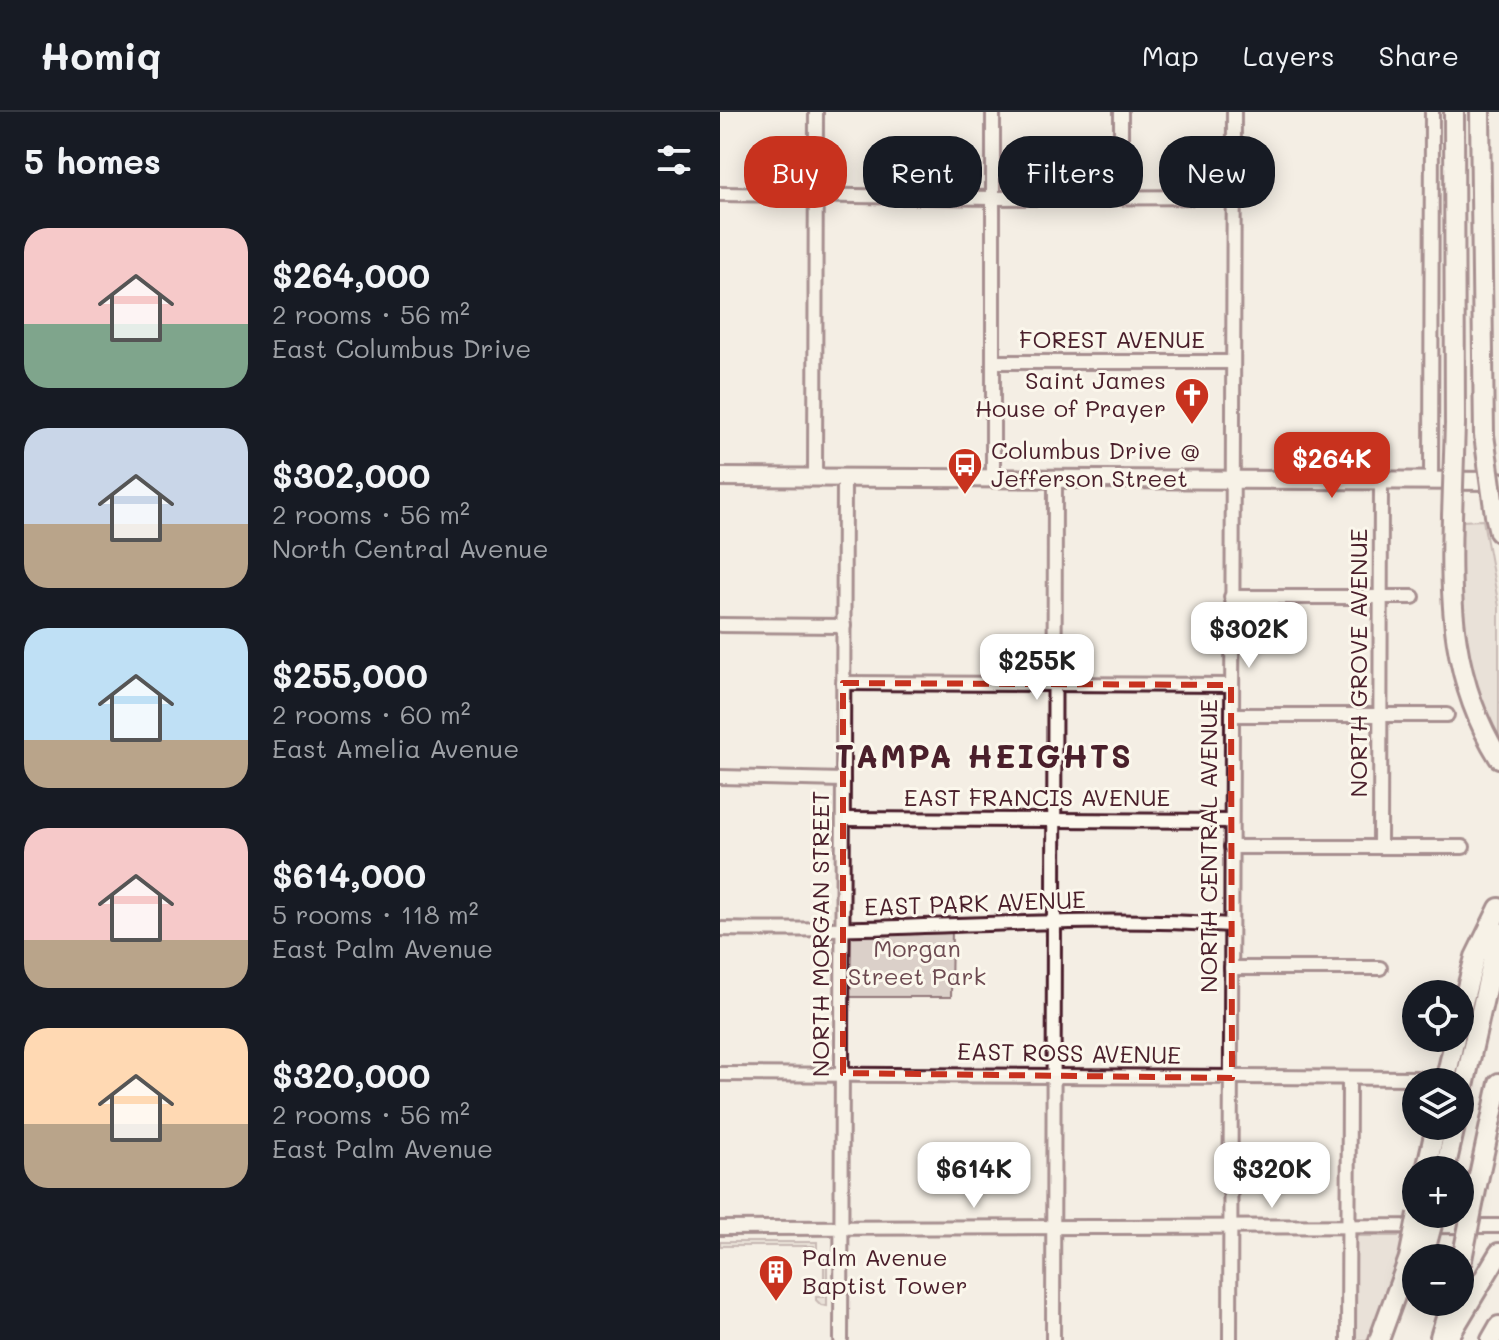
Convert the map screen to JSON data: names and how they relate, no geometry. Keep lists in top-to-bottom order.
{
  "streets": {
    "street": [
      "FOREST AVENUE",
      "NORTH GROVE AVENUE",
      "EAST FRANCIS AVENUE",
      "NORTH CENTRAL AVENUE",
      "EAST PARK AVENUE",
      "NORTH MORGAN STREET",
      "EAST ROSS AVENUE"
    ]
  },
  "crossings": [
    ["FOREST AVENUE", "NORTH CENTRAL AVENUE"],
    ["EAST FRANCIS AVENUE", "NORTH CENTRAL AVENUE"],
    ["EAST FRANCIS AVENUE", "NORTH MORGAN STREET"],
    ["NORTH CENTRAL AVENUE", "EAST PARK AVENUE"],
    ["NORTH CENTRAL AVENUE", "EAST ROSS AVENUE"],
    ["EAST PARK AVENUE", "NORTH MORGAN STREET"],
    ["NORTH MORGAN STREET", "EAST ROSS AVENUE"]
  ],
  "districts": ["TAMPA HEIGHTS"],
  "parks": ["Morgan Street Park"],
  "places": {
    "church": ["Saint James House of Prayer"],
    "bus stop": ["Columbus Drive @ Jefferson Street"],
    "building": ["Palm Avenue Baptist Tower"]
  },
  "page": {
    "header": "Homiq",
    "nav": ["Map", "Layers", "Share"],
    "heading": "5 homes",
    "chip": [
      "Buy",
      "Rent",
      "Filters",
      "New"
    ],
    "list": [
      {
        "name": "$264,000",
        "note": "2 rooms · 56 m² · East Columbus Drive"
      },
      {
        "name": "$302,000",
        "note": "2 rooms · 56 m² · North Central Avenue"
      },
      {
        "name": "$255,000",
        "note": "2 rooms · 60 m² · East Amelia Avenue"
      },
      {
        "name": "$614,000",
        "note": "5 rooms · 118 m² · East Palm Avenue"
      },
      {
        "name": "$320,000",
        "note": "2 rooms · 56 m² · East Palm Avenue"
      }
    ],
    "price": [
      "$264K",
      "$302K",
      "$255K",
      "$614K",
      "$320K"
    ],
    "map_buttons": ["+", "−"]
  }
}
